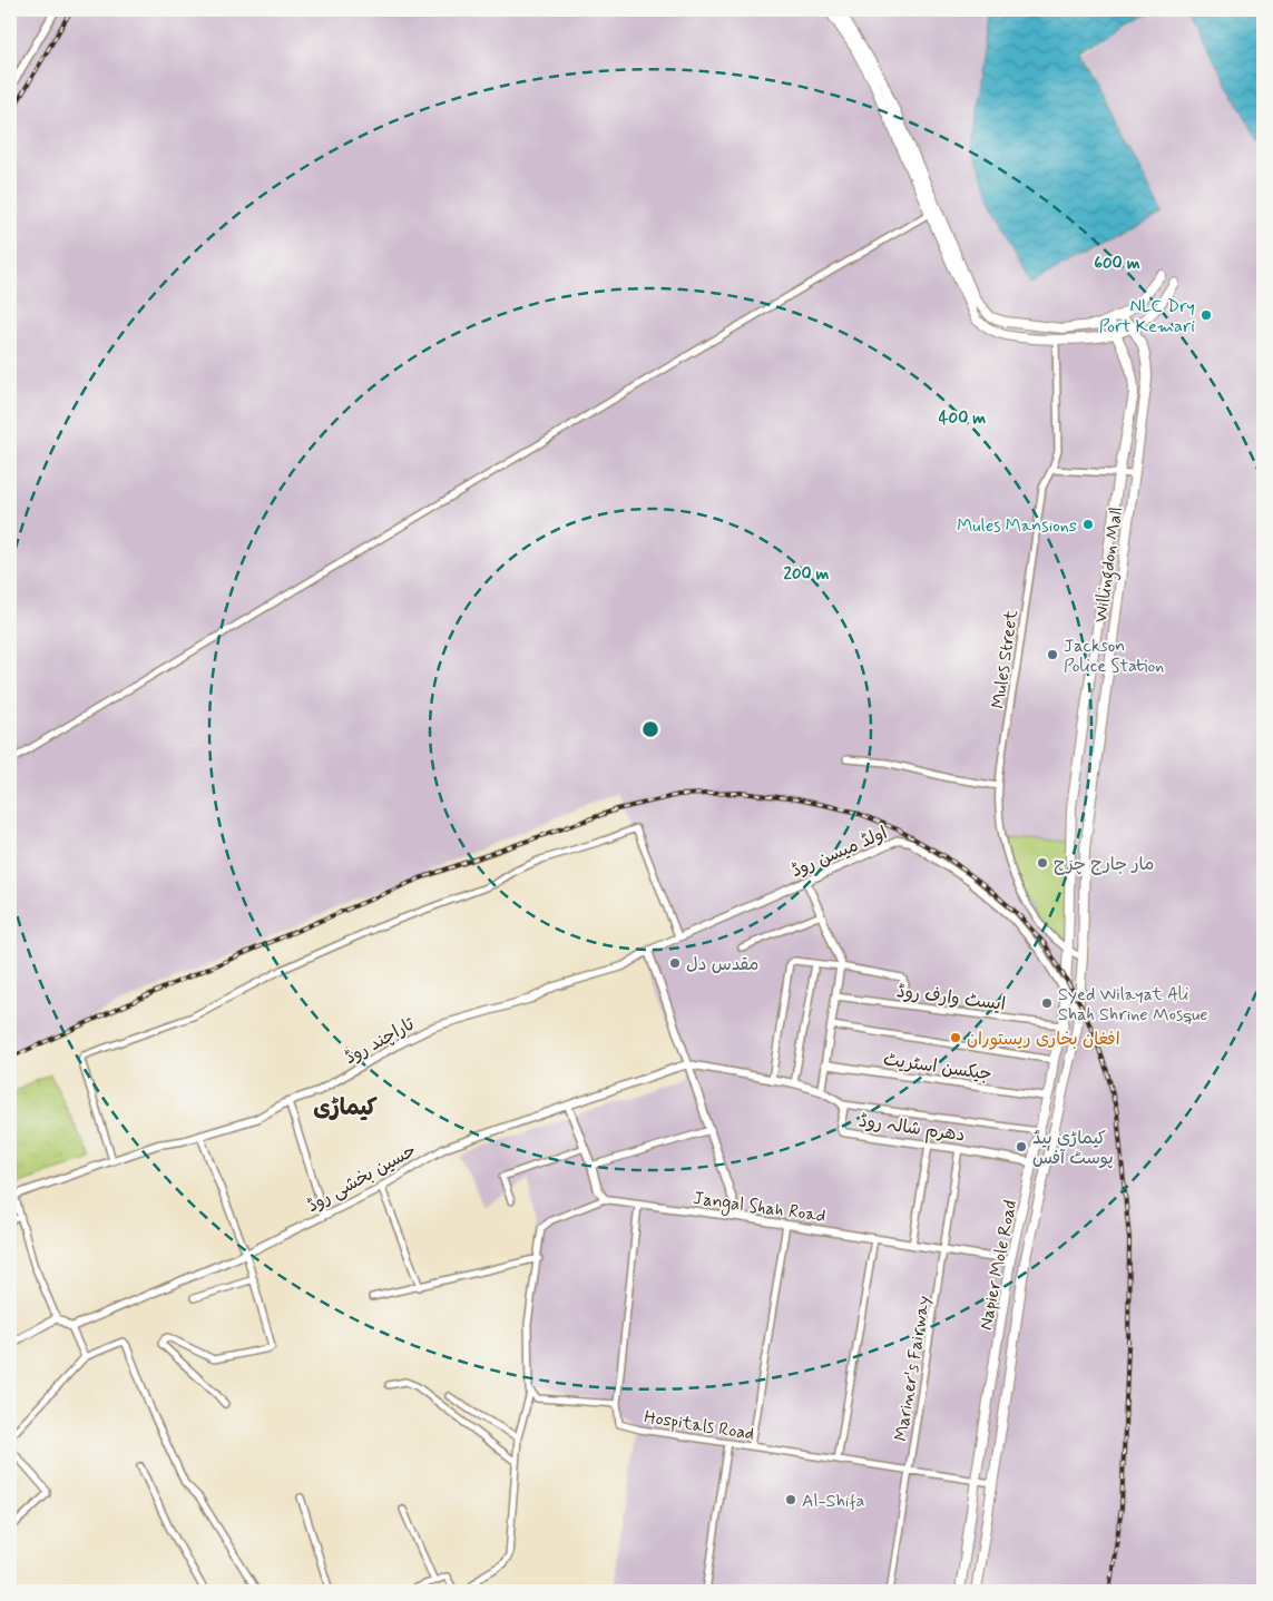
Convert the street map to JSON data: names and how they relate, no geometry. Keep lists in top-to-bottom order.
{
  "streets": {
    "main road": ["Willingdon Mall", "Napier Mole Road"],
    "street": [
      "Mules Street",
      "اولڈ میسن روڈ",
      "ایسٹ وارف روڈ",
      "تاراچند روڈ",
      "جیکسن اسٹریٹ",
      "دھرم شالہ روڈ",
      "حسین بخشی روڈ",
      "Jangal Shah Road",
      "Mariner's Fairway",
      "Hospitals Road"
    ]
  },
  "crossings": [
    ["Willingdon Mall", "Mules Street"],
    ["Willingdon Mall", "Napier Mole Road"],
    ["Mules Street", "Napier Mole Road"],
    ["اولڈ میسن روڈ", "تاراچند روڈ"],
    ["اولڈ میسن روڈ", "Napier Mole Road"],
    ["ایسٹ وارف روڈ", "Napier Mole Road"],
    ["جیکسن اسٹریٹ", "Napier Mole Road"],
    ["دھرم شالہ روڈ", "حسین بخشی روڈ"],
    ["دھرم شالہ روڈ", "Napier Mole Road"],
    ["دھرم شالہ روڈ", "Mariner's Fairway"],
    ["Jangal Shah Road", "Napier Mole Road"],
    ["Jangal Shah Road", "Mariner's Fairway"],
    ["Jangal Shah Road", "Hospitals Road"],
    ["Napier Mole Road", "Hospitals Road"],
    ["Mariner's Fairway", "Hospitals Road"]
  ],
  "districts": ["کیماڑی"],
  "places": [
    "NLC Dry Port Kemari",
    "Mules Mansions",
    "Jackson Police Station",
    "مار جارج چرچ",
    "مقدس دل",
    "Syed Wilayat Ali Shah Shrine Mosque",
    "افغان بخاری ریستوران",
    "کیماڑی ہیڈ پوسٹ آفس",
    "Al-Shifa"
  ],
  "rings": ["600 m", "400 m", "200 m"]
}
